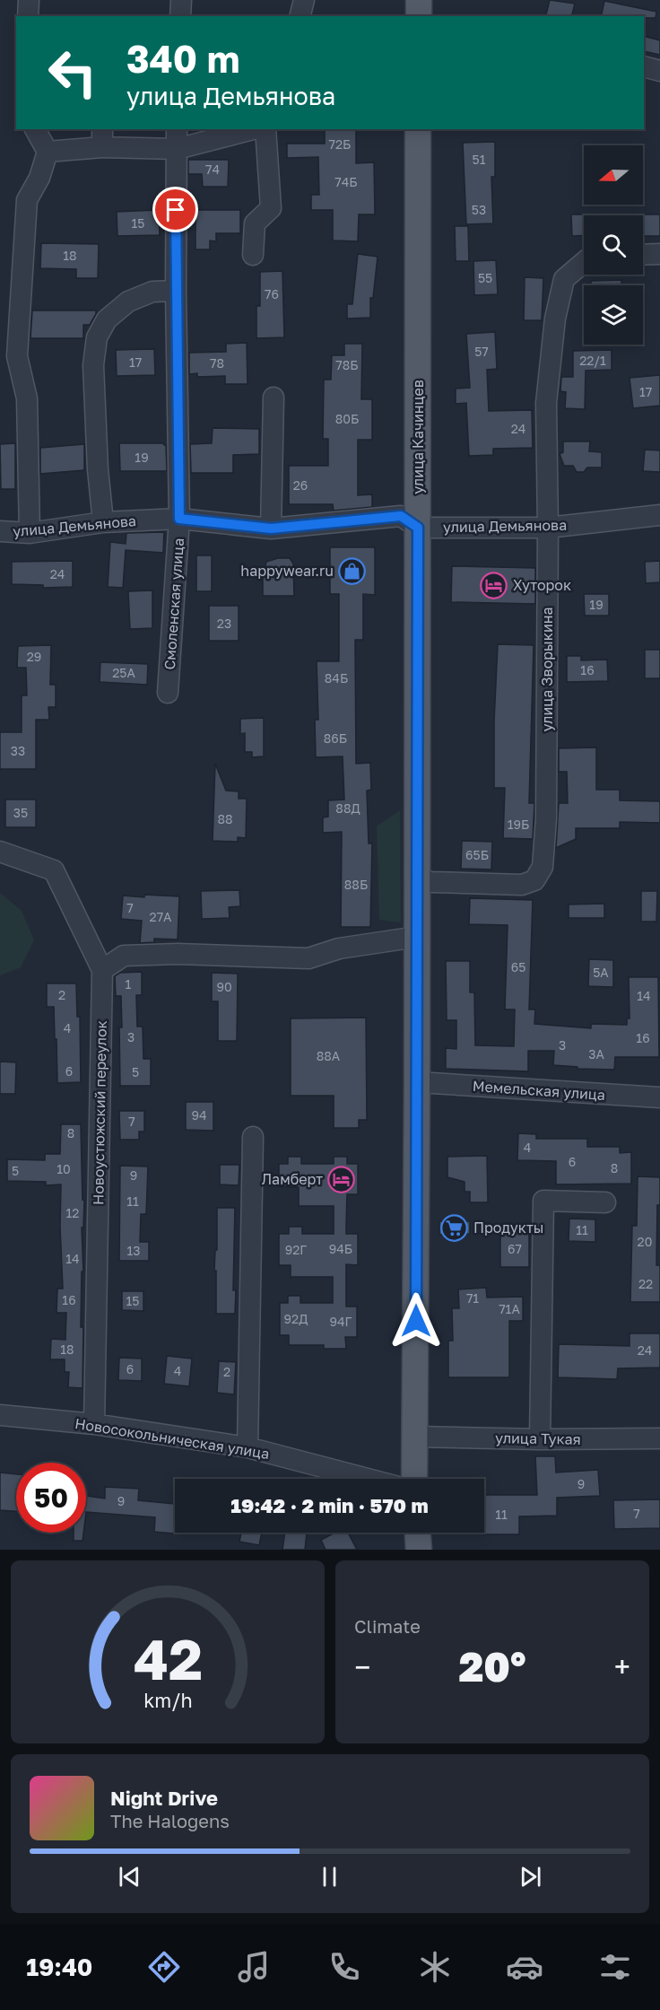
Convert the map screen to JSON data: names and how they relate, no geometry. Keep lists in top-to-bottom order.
{
  "streets": {
    "main road": ["улица Качинцев"],
    "street": [
      "улица Демьянова",
      "Смоленская улица",
      "улица Зворыкина",
      "Мемельская улица",
      "Новоустюжский переулок",
      "Новосокольническая улица",
      "улица Тукая"
    ]
  },
  "crossings": [
    ["улица Качинцев", "улица Демьянова"],
    ["улица Качинцев", "улица Зворыкина"],
    ["улица Качинцев", "Мемельская улица"],
    ["улица Качинцев", "улица Тукая"],
    ["улица Демьянова", "Смоленская улица"],
    ["улица Демьянова", "улица Зворыкина"],
    ["Новоустюжский переулок", "Новосокольническая улица"]
  ],
  "places": {
    "shop": ["happywear.ru"],
    "hotel": ["Хуторок", "Ламберт"],
    "supermarket": ["Продукты"]
  },
  "house_numbers": [
    "72Б",
    "51",
    "74",
    "74Б",
    "53",
    "15",
    "18",
    "55",
    "76",
    "57",
    "22/1",
    "17",
    "78",
    "78Б",
    "17",
    "80Б",
    "24",
    "19",
    "26",
    "24",
    "19",
    "23",
    "29",
    "16",
    "25А",
    "84Б",
    "86Б",
    "33",
    "88Д",
    "35",
    "88",
    "19Б",
    "65Б",
    "88Б",
    "7",
    "27А",
    "65",
    "5А",
    "1",
    "90",
    "2",
    "14",
    "4",
    "3",
    "16",
    "3",
    "3А",
    "88А",
    "6",
    "5",
    "94",
    "7",
    "8",
    "4",
    "6",
    "8",
    "10",
    "5",
    "9",
    "11",
    "12",
    "11",
    "20",
    "94Б",
    "67",
    "92Г",
    "13",
    "14",
    "22",
    "71",
    "16",
    "15",
    "71А",
    "92Д",
    "94Г",
    "18",
    "24",
    "6",
    "4",
    "2",
    "9",
    "9",
    "7",
    "11"
  ],
  "north": "left",
  "page": {
    "turn": ["340 m", "улица Демьянова"],
    "limit": "50",
    "trip": "19:42 · 2 min · 570 m",
    "tile": "Climate",
    "heat": ["−", "20°", "+"],
    "song": ["Night Drive", "The Halogens"],
    "tabs": "19:40",
    "gauge": ["42", "km/h"]
  }
}
